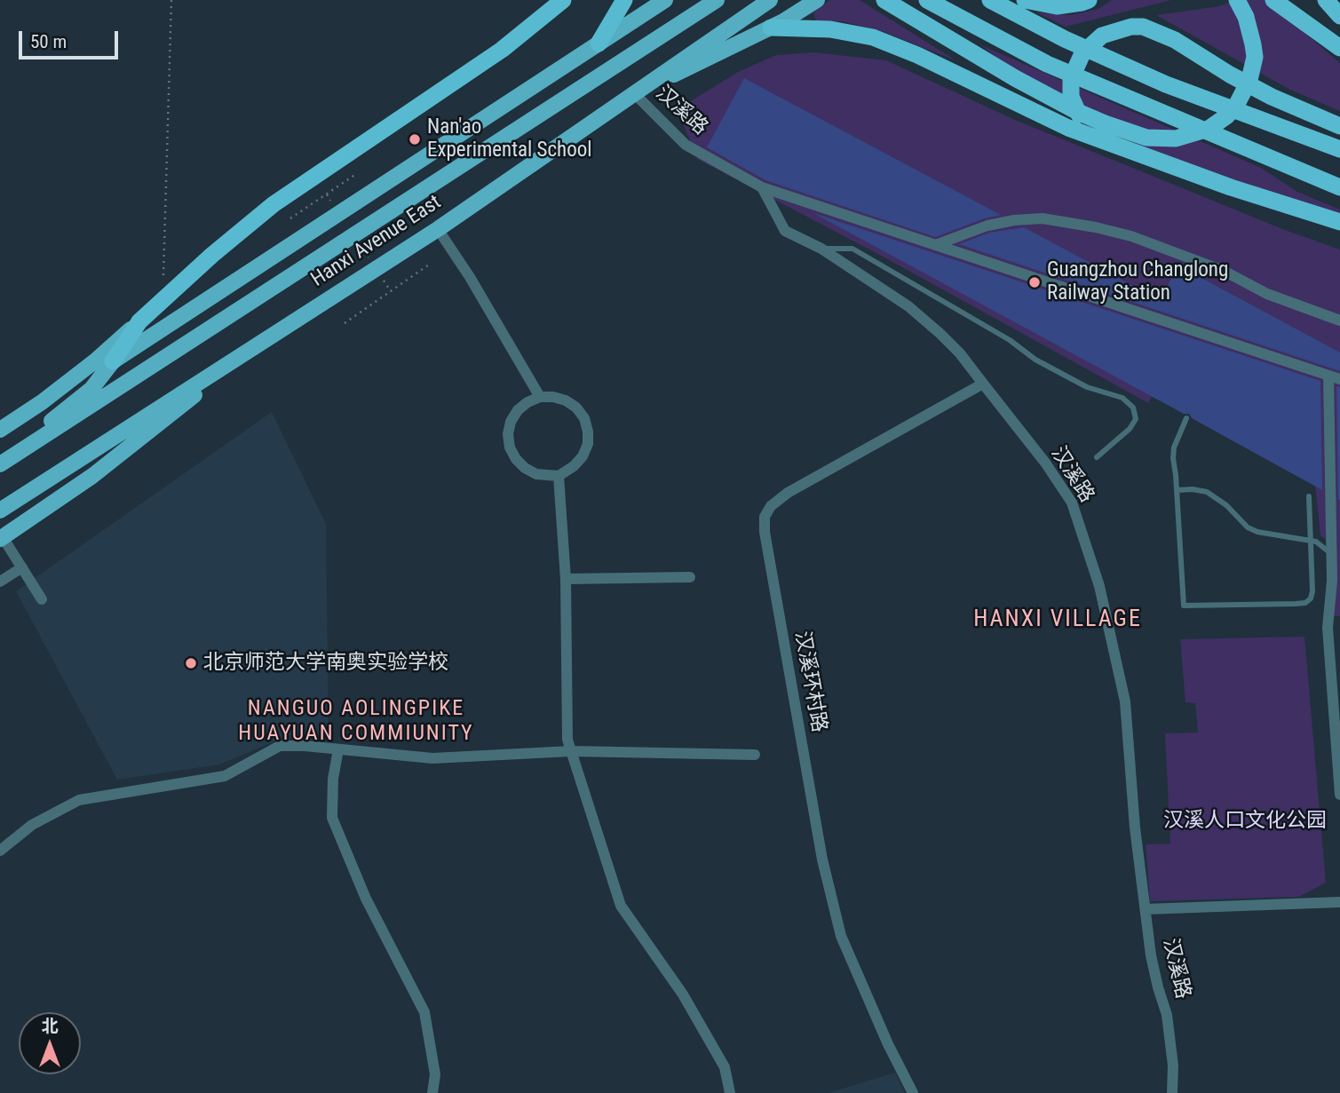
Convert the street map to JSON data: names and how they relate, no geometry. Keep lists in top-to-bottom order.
{
  "streets": {
    "main road": ["Hanxi Avenue East"],
    "street": ["汉溪路", "汉溪环村路"]
  },
  "crossings": [
    ["汉溪路", "Hanxi Avenue East"],
    ["汉溪路", "汉溪环村路"]
  ],
  "districts": ["HANXI VILLAGE", "NANGUO AOLINGPIKE HUAYUAN COMMIUNITY"],
  "parks": ["汉溪人口文化公园"],
  "places": ["Nan'ao Experimental School", "Guangzhou Changlong Railway Station", "北京师范大学南奥实验学校"],
  "scale_bar": "50 m",
  "north": "top"
}
